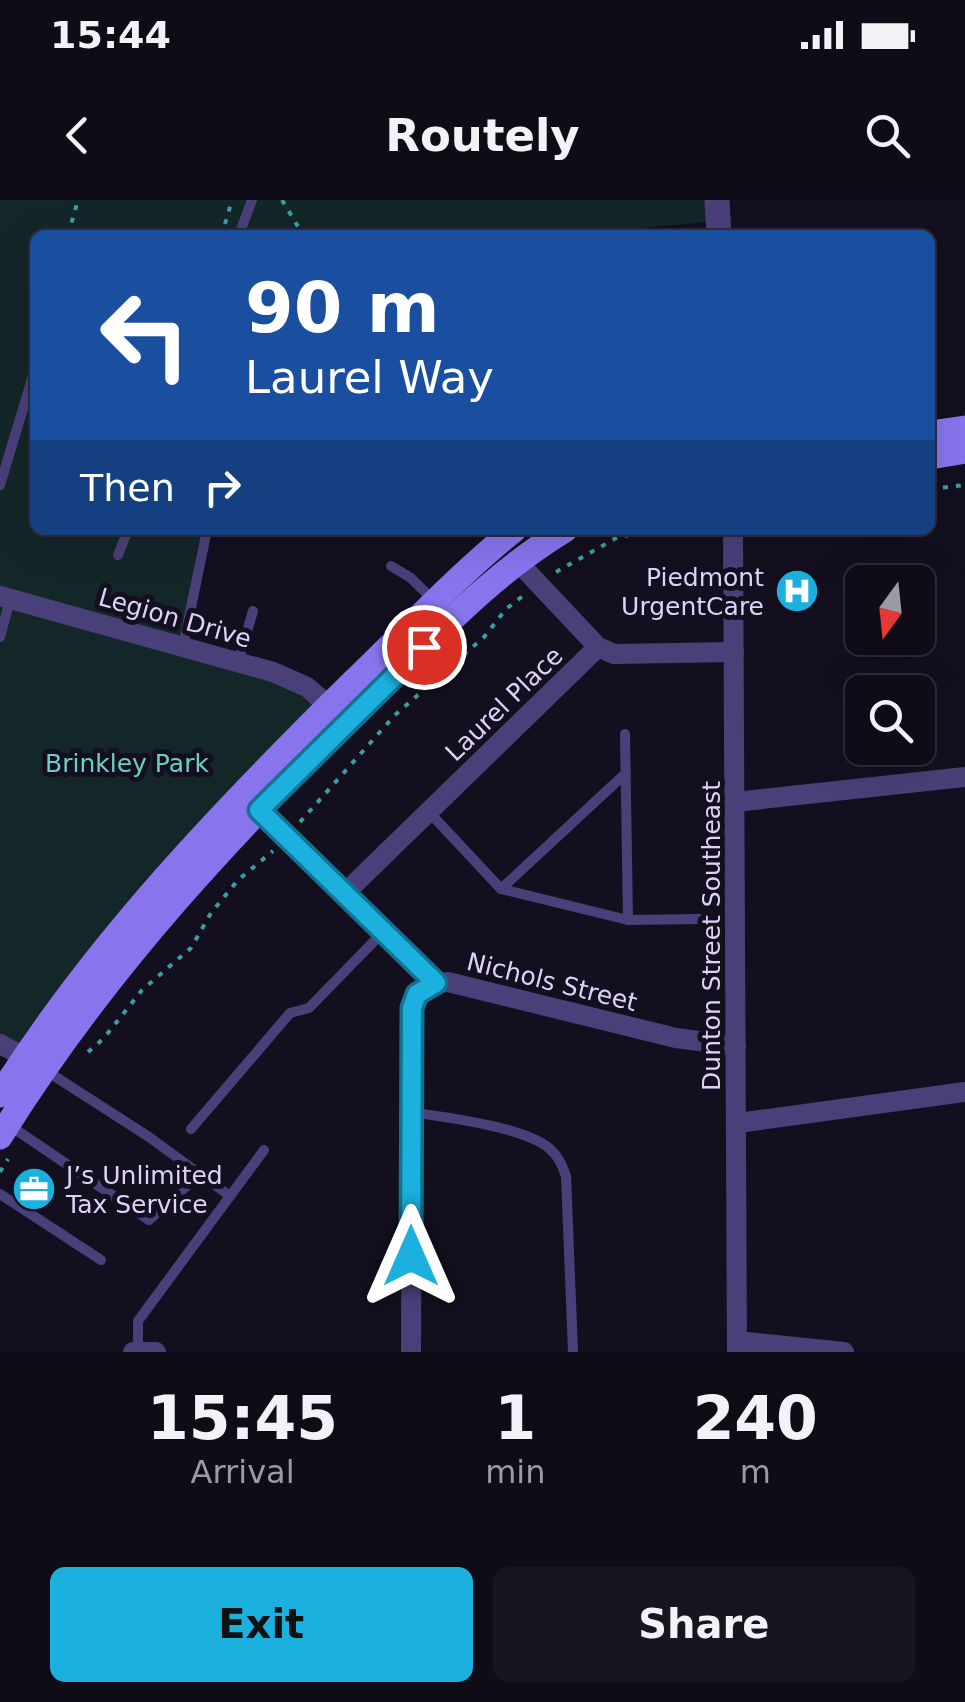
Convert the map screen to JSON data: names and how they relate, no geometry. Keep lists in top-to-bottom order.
{
  "streets": {
    "street": [
      "Legion Drive",
      "Laurel Place",
      "Dunton Street Southeast",
      "Nichols Street"
    ]
  },
  "crossings": [
    ["Laurel Place", "Dunton Street Southeast"],
    ["Dunton Street Southeast", "Nichols Street"]
  ],
  "parks": ["Brinkley Park"],
  "places": {
    "hospital": ["Piedmont UrgentCare"],
    "office": ["J’s Unlimited Tax Service"]
  },
  "north": "bottom",
  "page": {
    "status": "15:44",
    "header": "Routely",
    "turn": ["90 m", "Laurel Way"],
    "then": "Then",
    "eta": [
      "15:45",
      "Arrival",
      "1",
      "min",
      "240",
      "m"
    ],
    "buttons": ["Exit", "Share"]
  }
}
